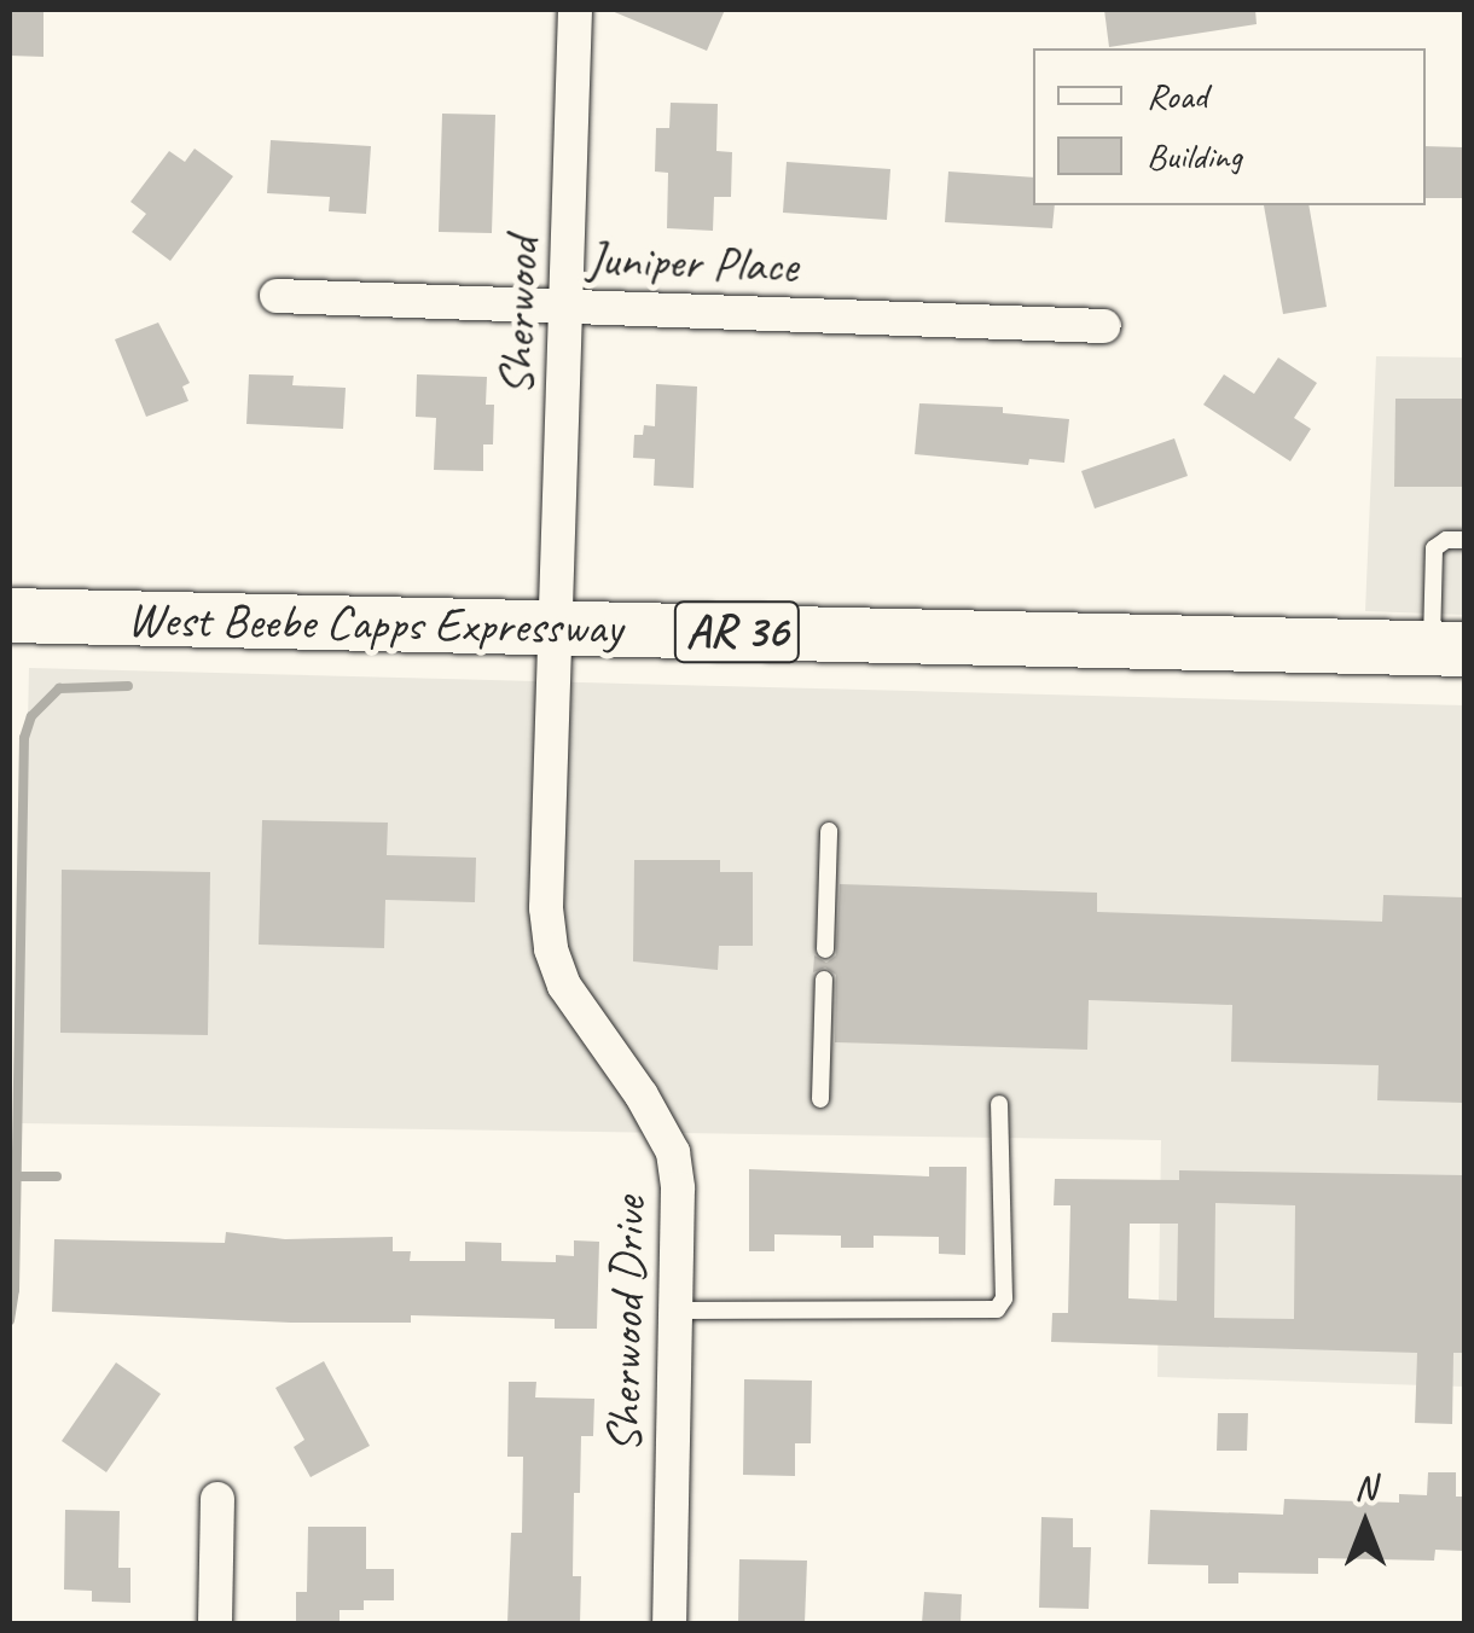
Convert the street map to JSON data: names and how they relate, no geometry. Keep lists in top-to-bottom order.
{
  "streets": {
    "main road": ["West Beebe Capps Expressway", "AR 36"],
    "street": ["Juniper Place", "Sherwood", "Sherwood Drive"]
  },
  "crossings": [
    ["Juniper Place", "Sherwood"],
    ["Sherwood", "West Beebe Capps Expressway"],
    ["Sherwood", "Sherwood Drive"],
    ["West Beebe Capps Expressway", "Sherwood Drive"]
  ],
  "legend": ["Road", "Building"],
  "north": "top"
}
